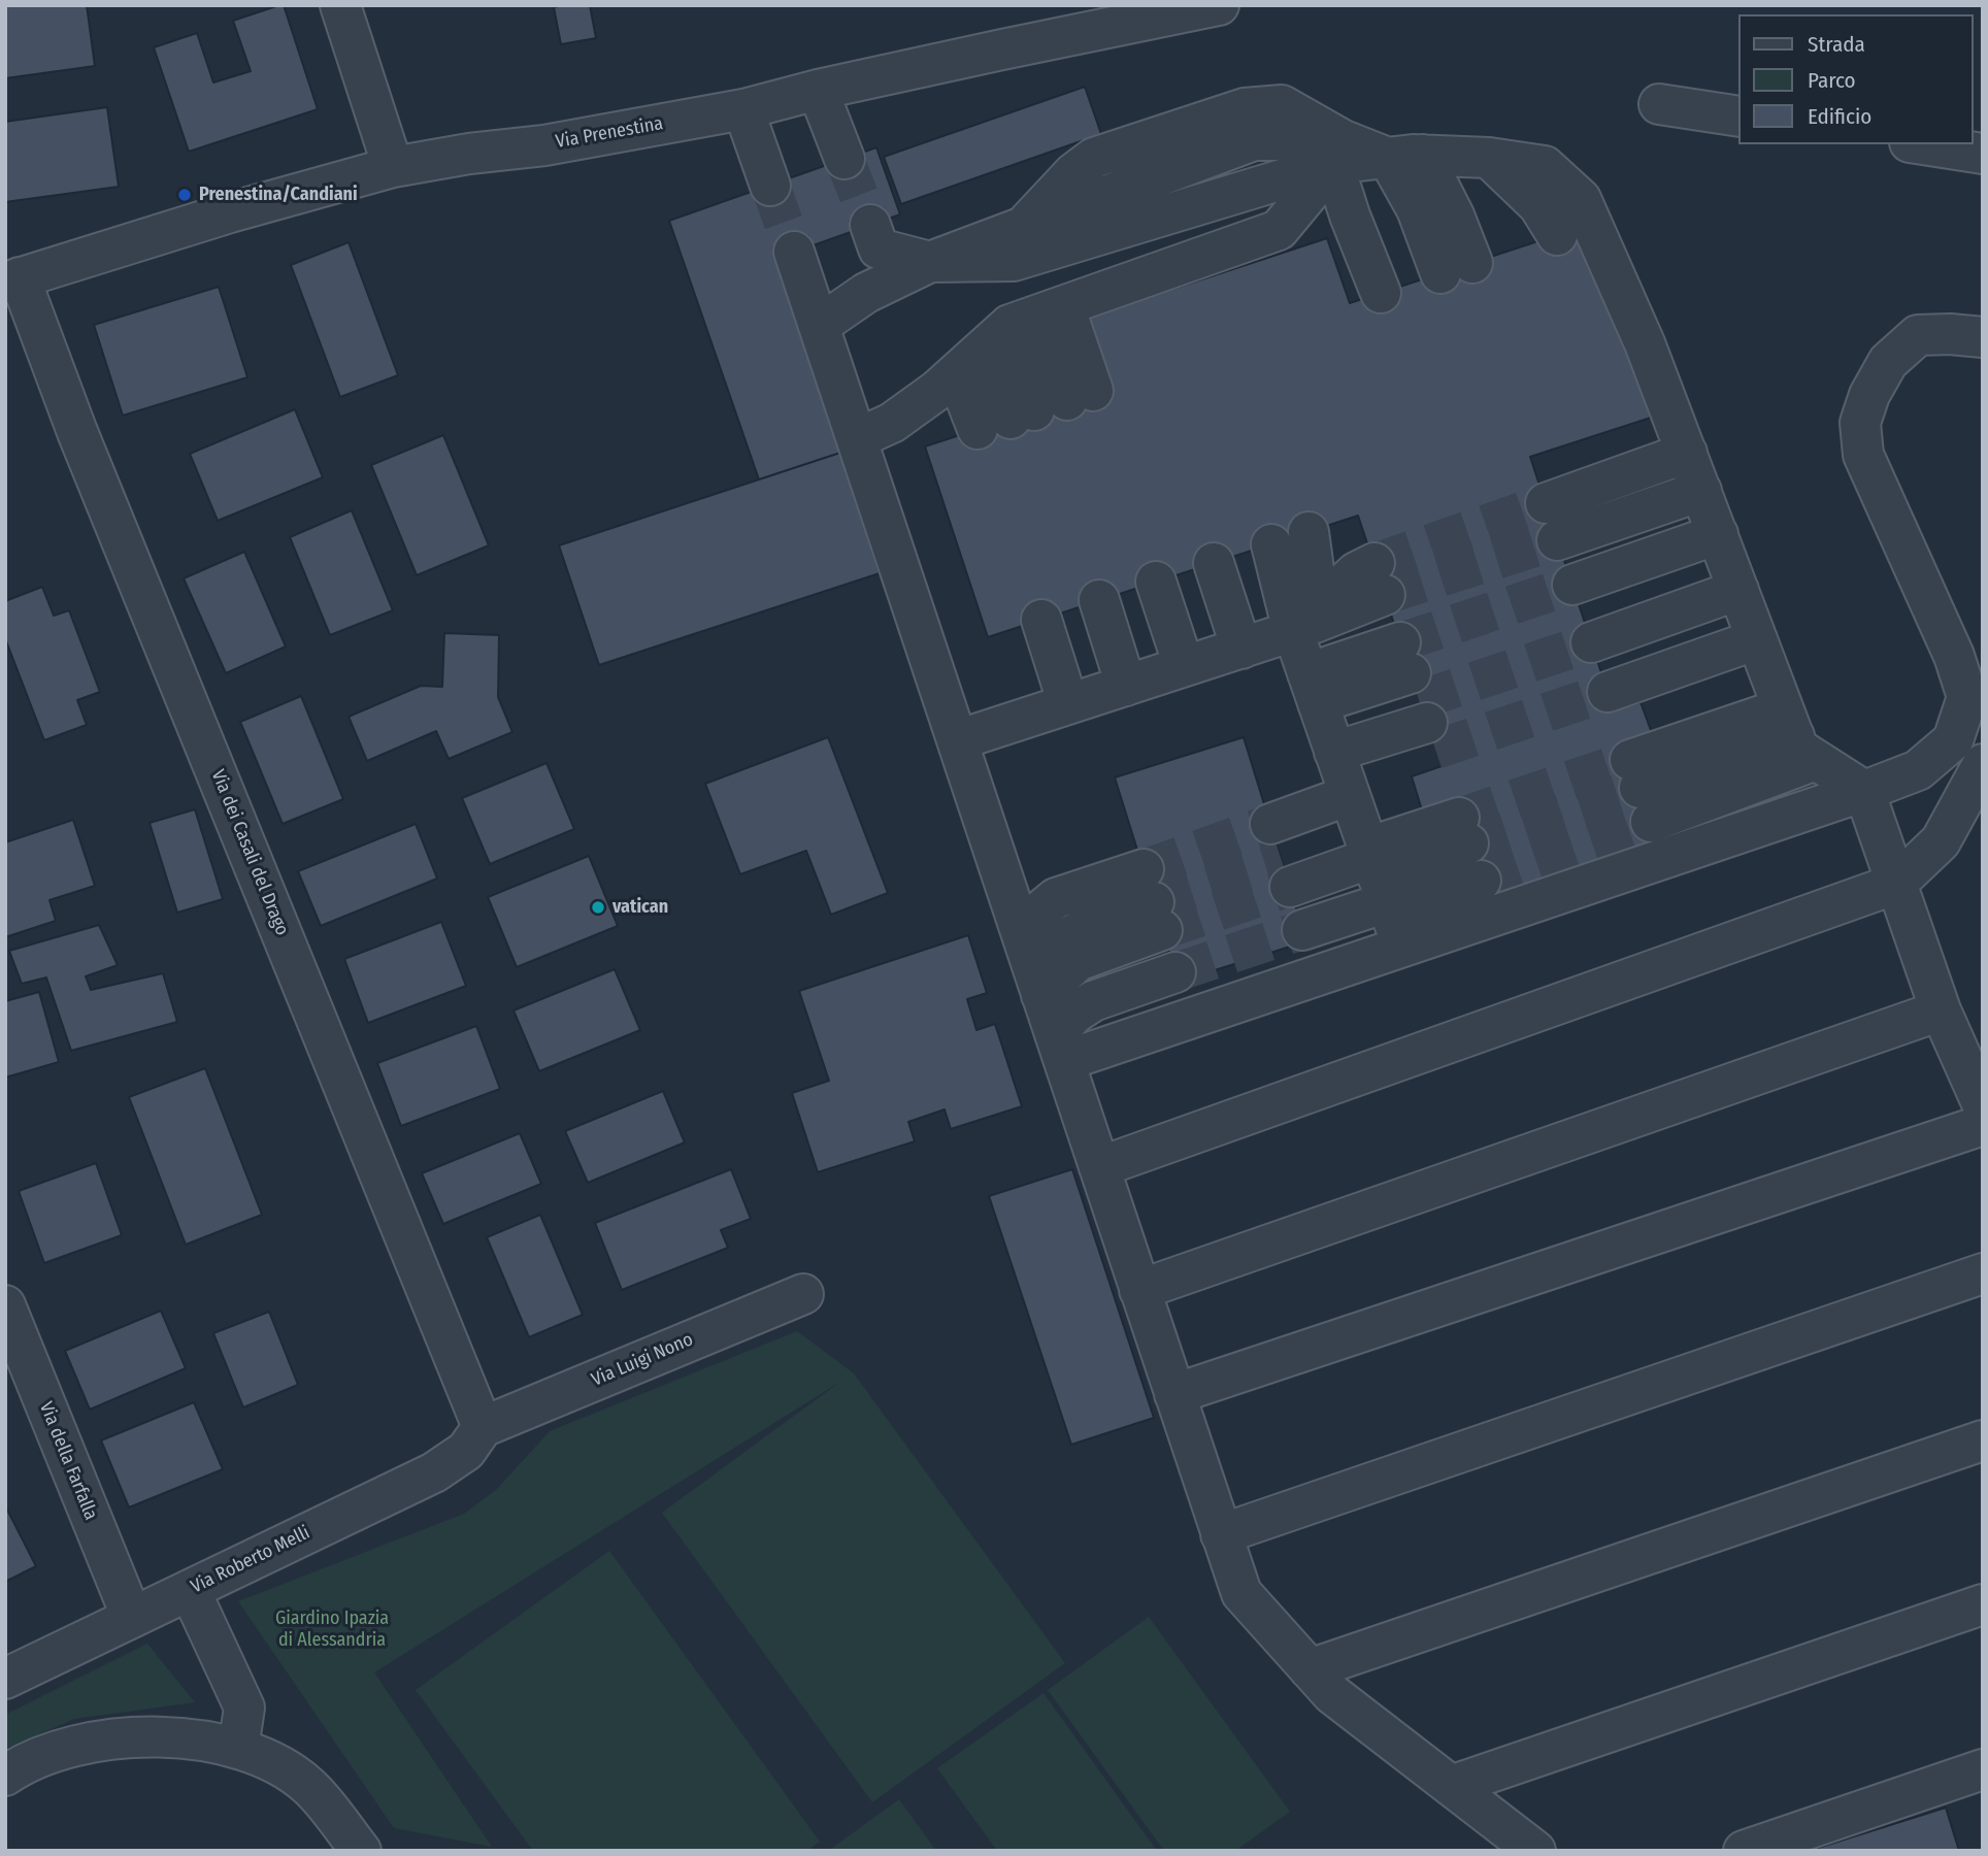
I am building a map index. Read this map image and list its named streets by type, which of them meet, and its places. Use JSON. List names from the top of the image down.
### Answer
{
  "streets": {
    "street": [
      "Via Prenestina",
      "Via dei Casali del Drago",
      "Via Luigi Nono",
      "Via della Farfalla",
      "Via Roberto Melli"
    ]
  },
  "crossings": [
    ["Via Prenestina", "Via dei Casali del Drago"],
    ["Via dei Casali del Drago", "Via Luigi Nono"],
    ["Via dei Casali del Drago", "Via Roberto Melli"],
    ["Via Luigi Nono", "Via Roberto Melli"],
    ["Via della Farfalla", "Via Roberto Melli"]
  ],
  "parks": ["Giardino Ipazia di Alessandria"],
  "places": ["Prenestina/Candiani", "vatican"],
  "legend": ["Strada", "Parco", "Edificio"]
}
